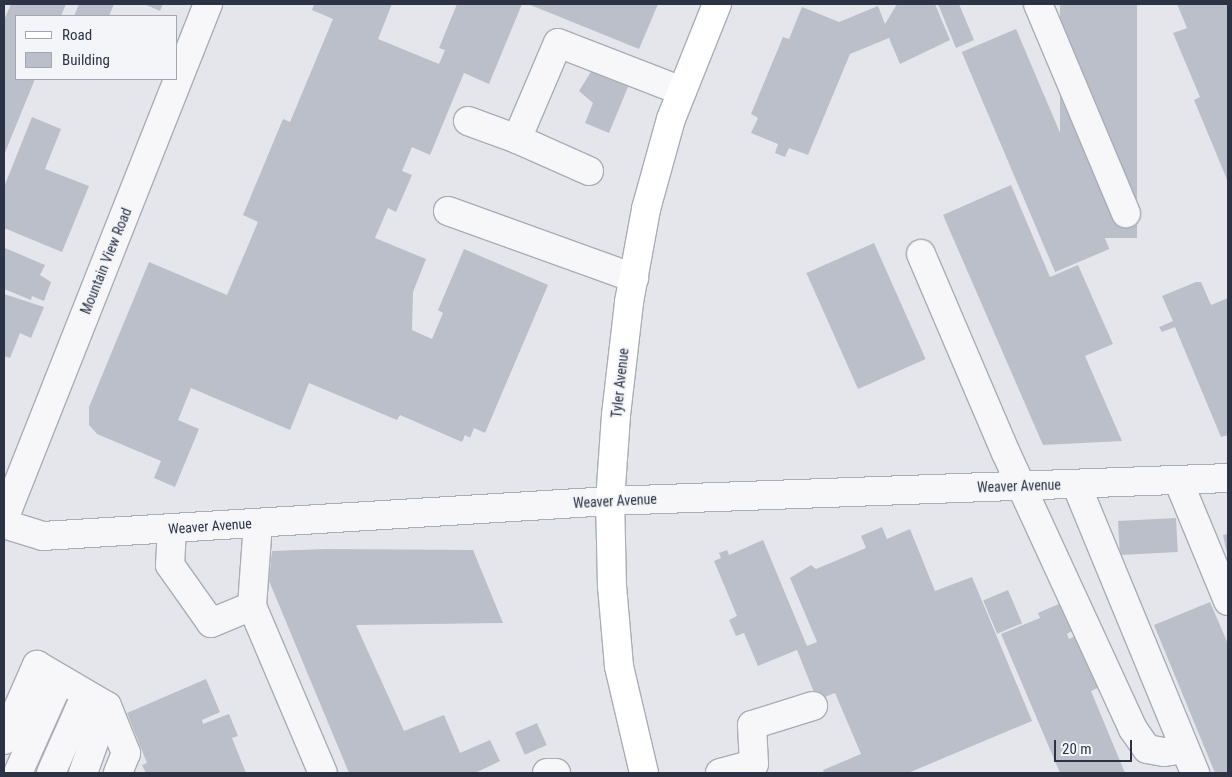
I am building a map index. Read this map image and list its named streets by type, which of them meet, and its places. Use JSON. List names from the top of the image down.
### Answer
{
  "streets": {
    "main road": ["Tyler Avenue"],
    "street": ["Mountain View Road", "Weaver Avenue"]
  },
  "crossings": [
    ["Tyler Avenue", "Weaver Avenue"]
  ],
  "legend": ["Road", "Building"],
  "scale_bar": "20 m"
}
